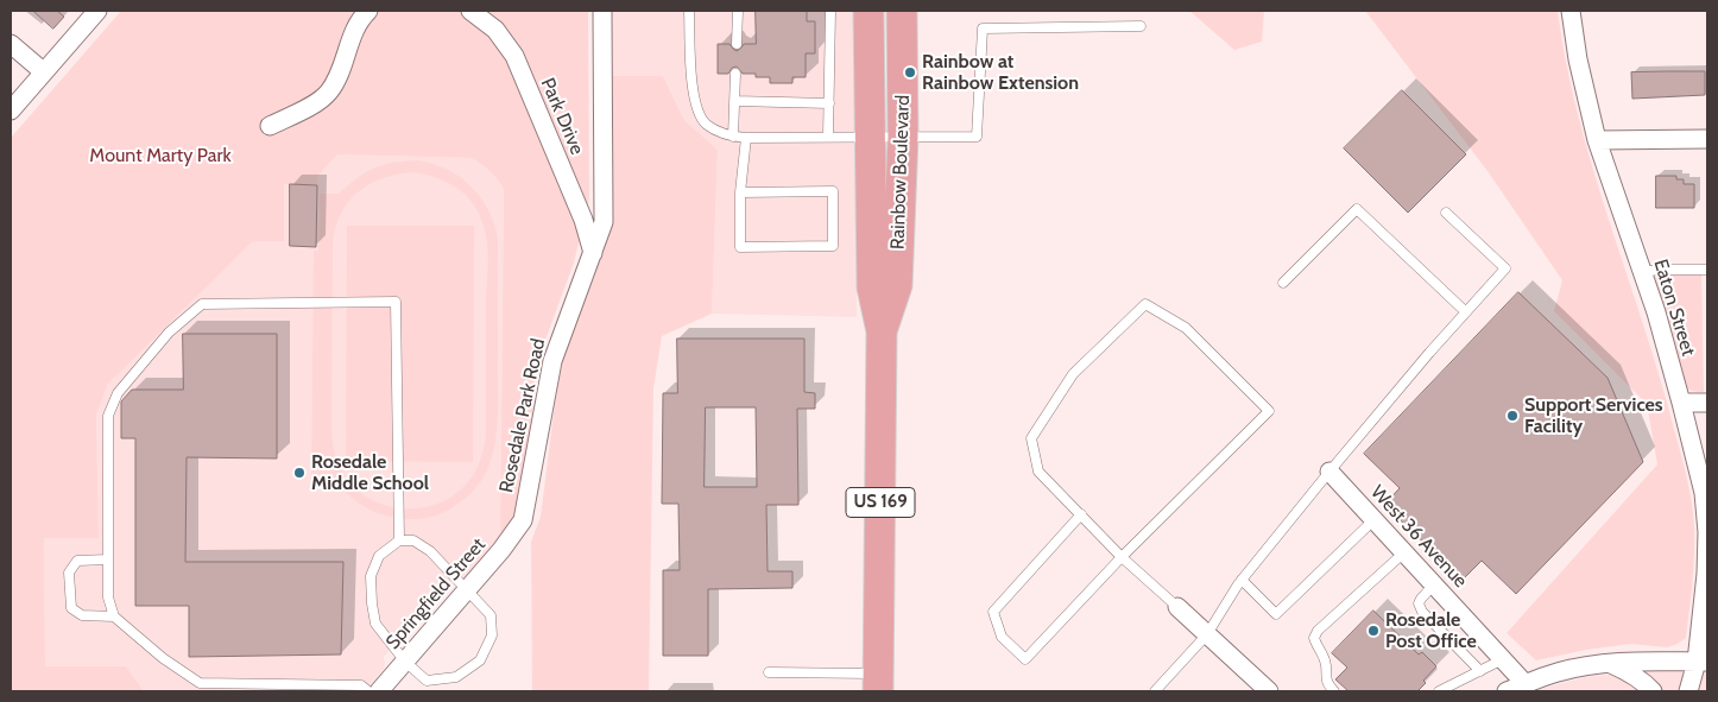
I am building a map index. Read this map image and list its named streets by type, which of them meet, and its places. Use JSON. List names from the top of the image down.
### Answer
{
  "streets": {
    "main road": ["Rainbow Boulevard", "US 169"],
    "street": [
      "Park Drive",
      "Eaton Street",
      "Rosedale Park Road",
      "West 36 Avenue",
      "Springfield Street"
    ]
  },
  "crossings": [
    ["Park Drive", "Rosedale Park Road"],
    ["Rosedale Park Road", "Springfield Street"]
  ],
  "parks": ["Mount Marty Park"],
  "places": [
    "Rainbow at Rainbow Extension",
    "Support Services Facility",
    "Rosedale Middle School",
    "Rosedale Post Office"
  ]
}
